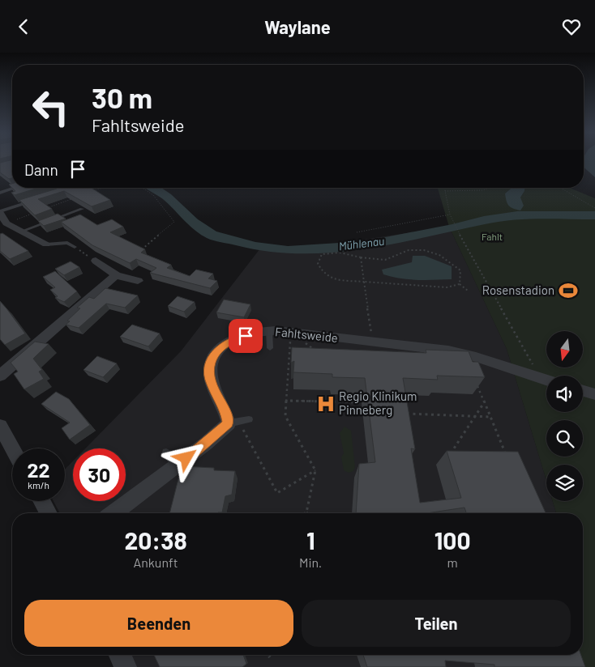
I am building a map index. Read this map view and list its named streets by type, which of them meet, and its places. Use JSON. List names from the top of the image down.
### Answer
{
  "streets": {
    "street": ["Fahltsweide"]
  },
  "water": ["Mühlenau"],
  "parks": ["Fahlt"],
  "places": {
    "sports": ["Rosenstadion"],
    "hospital": ["Regio Klinikum Pinneberg"]
  },
  "north": "bottom",
  "page": {
    "header": "Waylane",
    "turn": ["30 m", "Fahltsweide"],
    "then": "Dann",
    "speed": "22 km/h",
    "limit": "30",
    "eta": [
      "20:38",
      "Ankunft",
      "1",
      "Min.",
      "100",
      "m"
    ],
    "buttons": ["Beenden", "Teilen"]
  }
}
